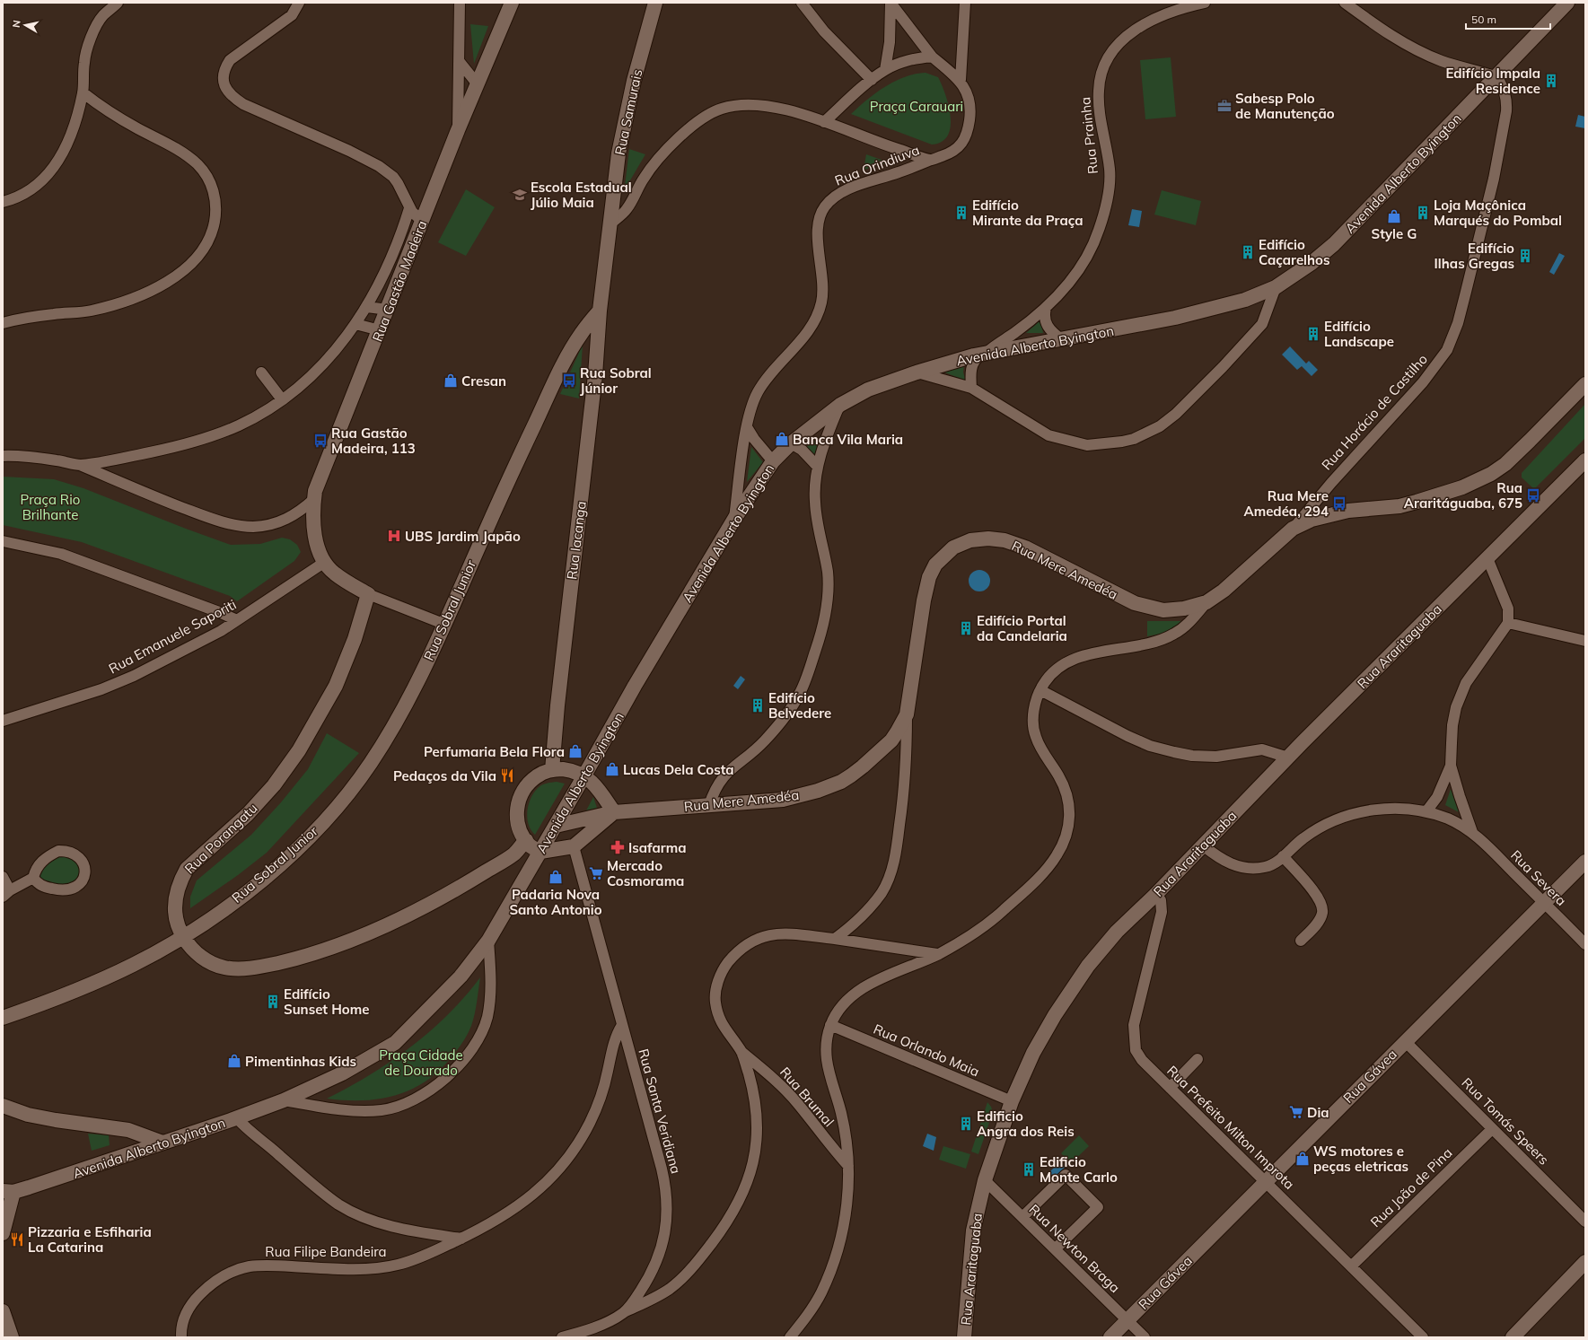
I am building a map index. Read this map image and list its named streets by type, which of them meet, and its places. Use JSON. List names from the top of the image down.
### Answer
{
  "streets": {
    "street": [
      "Rua Samurais",
      "Rua Prainha",
      "Rua Orindiuva",
      "Avenida Alberto Byington",
      "Rua Gastão Madeira",
      "Rua Horácio de Castilho",
      "Rua Iacanga",
      "Rua Mere Amedéa",
      "Rua Sobral Junior",
      "Rua Emanuele Saporiti",
      "Rua Araritaguaba",
      "Rua Porangatu",
      "Rua Severa",
      "Rua Orlando Maia",
      "Rua Gávea",
      "Rua Brumal",
      "Rua Santa Veridiana",
      "Rua Tomás Speers",
      "Rua Prefeito Milton Improta",
      "Rua João de Pina",
      "Rua Newton Braga",
      "Rua Filipe Bandeira"
    ]
  },
  "crossings": [
    ["Rua Prainha", "Avenida Alberto Byington"],
    ["Rua Orindiuva", "Avenida Alberto Byington"],
    ["Avenida Alberto Byington", "Rua Horácio de Castilho"],
    ["Avenida Alberto Byington", "Rua Mere Amedéa"],
    ["Rua Gastão Madeira", "Rua Emanuele Saporiti"],
    ["Rua Gastão Madeira", "Rua Porangatu"],
    ["Rua Horácio de Castilho", "Rua Mere Amedéa"],
    ["Rua Iacanga", "Rua Sobral Junior"],
    ["Rua Sobral Junior", "Rua Porangatu"],
    ["Rua Araritaguaba", "Rua Orlando Maia"],
    ["Rua Araritaguaba", "Rua Prefeito Milton Improta"],
    ["Rua Araritaguaba", "Rua Newton Braga"],
    ["Rua Severa", "Rua Gávea"],
    ["Rua Gávea", "Rua Tomás Speers"],
    ["Rua Gávea", "Rua Prefeito Milton Improta"],
    ["Rua Gávea", "Rua Newton Braga"],
    ["Rua Santa Veridiana", "Rua Filipe Bandeira"],
    ["Rua Tomás Speers", "Rua João de Pina"],
    ["Rua Prefeito Milton Improta", "Rua João de Pina"]
  ],
  "parks": ["Praça Carauari", "Praça Rio Brilhante", "Praça Cidade de Dourado"],
  "places": {
    "building": [
      "Edifício Impala Residence",
      "Edifício Mirante da Praça",
      "Loja Maçônica Marqués do Pombal",
      "Edifício Caçarelhos",
      "Edifício Ilhas Gregas",
      "Edifício Landscape",
      "Edifício Portal da Candelaria",
      "Edifício Belvedere",
      "Edifício Sunset Home",
      "Edificio Angra dos Reis",
      "Edificio Monte Carlo"
    ],
    "office": ["Sabesp Polo de Manutenção"],
    "school or university": ["Escola Estadual Júlio Maia"],
    "shop": [
      "Style G",
      "Cresan",
      "Banca Vila Maria",
      "Perfumaria Bela Flora",
      "Lucas Dela Costa",
      "Padaria Nova Santo Antonio",
      "Pimentinhas Kids",
      "WS motores e peças eletricas"
    ],
    "bus stop": [
      "Rua Sobral Júnior",
      "Rua Gastão Madeira, 113",
      "Rua Araritáguaba, 675",
      "Rua Mere Amedéa, 294"
    ],
    "hospital": ["UBS Jardim Japão"],
    "restaurant": ["Pedaços da Vila", "Pizzaria e Esfiharia La Catarina"],
    "pharmacy": ["Isafarma"],
    "supermarket": ["Mercado Cosmorama", "Dia"]
  },
  "scale_bar": "50 m",
  "north": "left"
}
